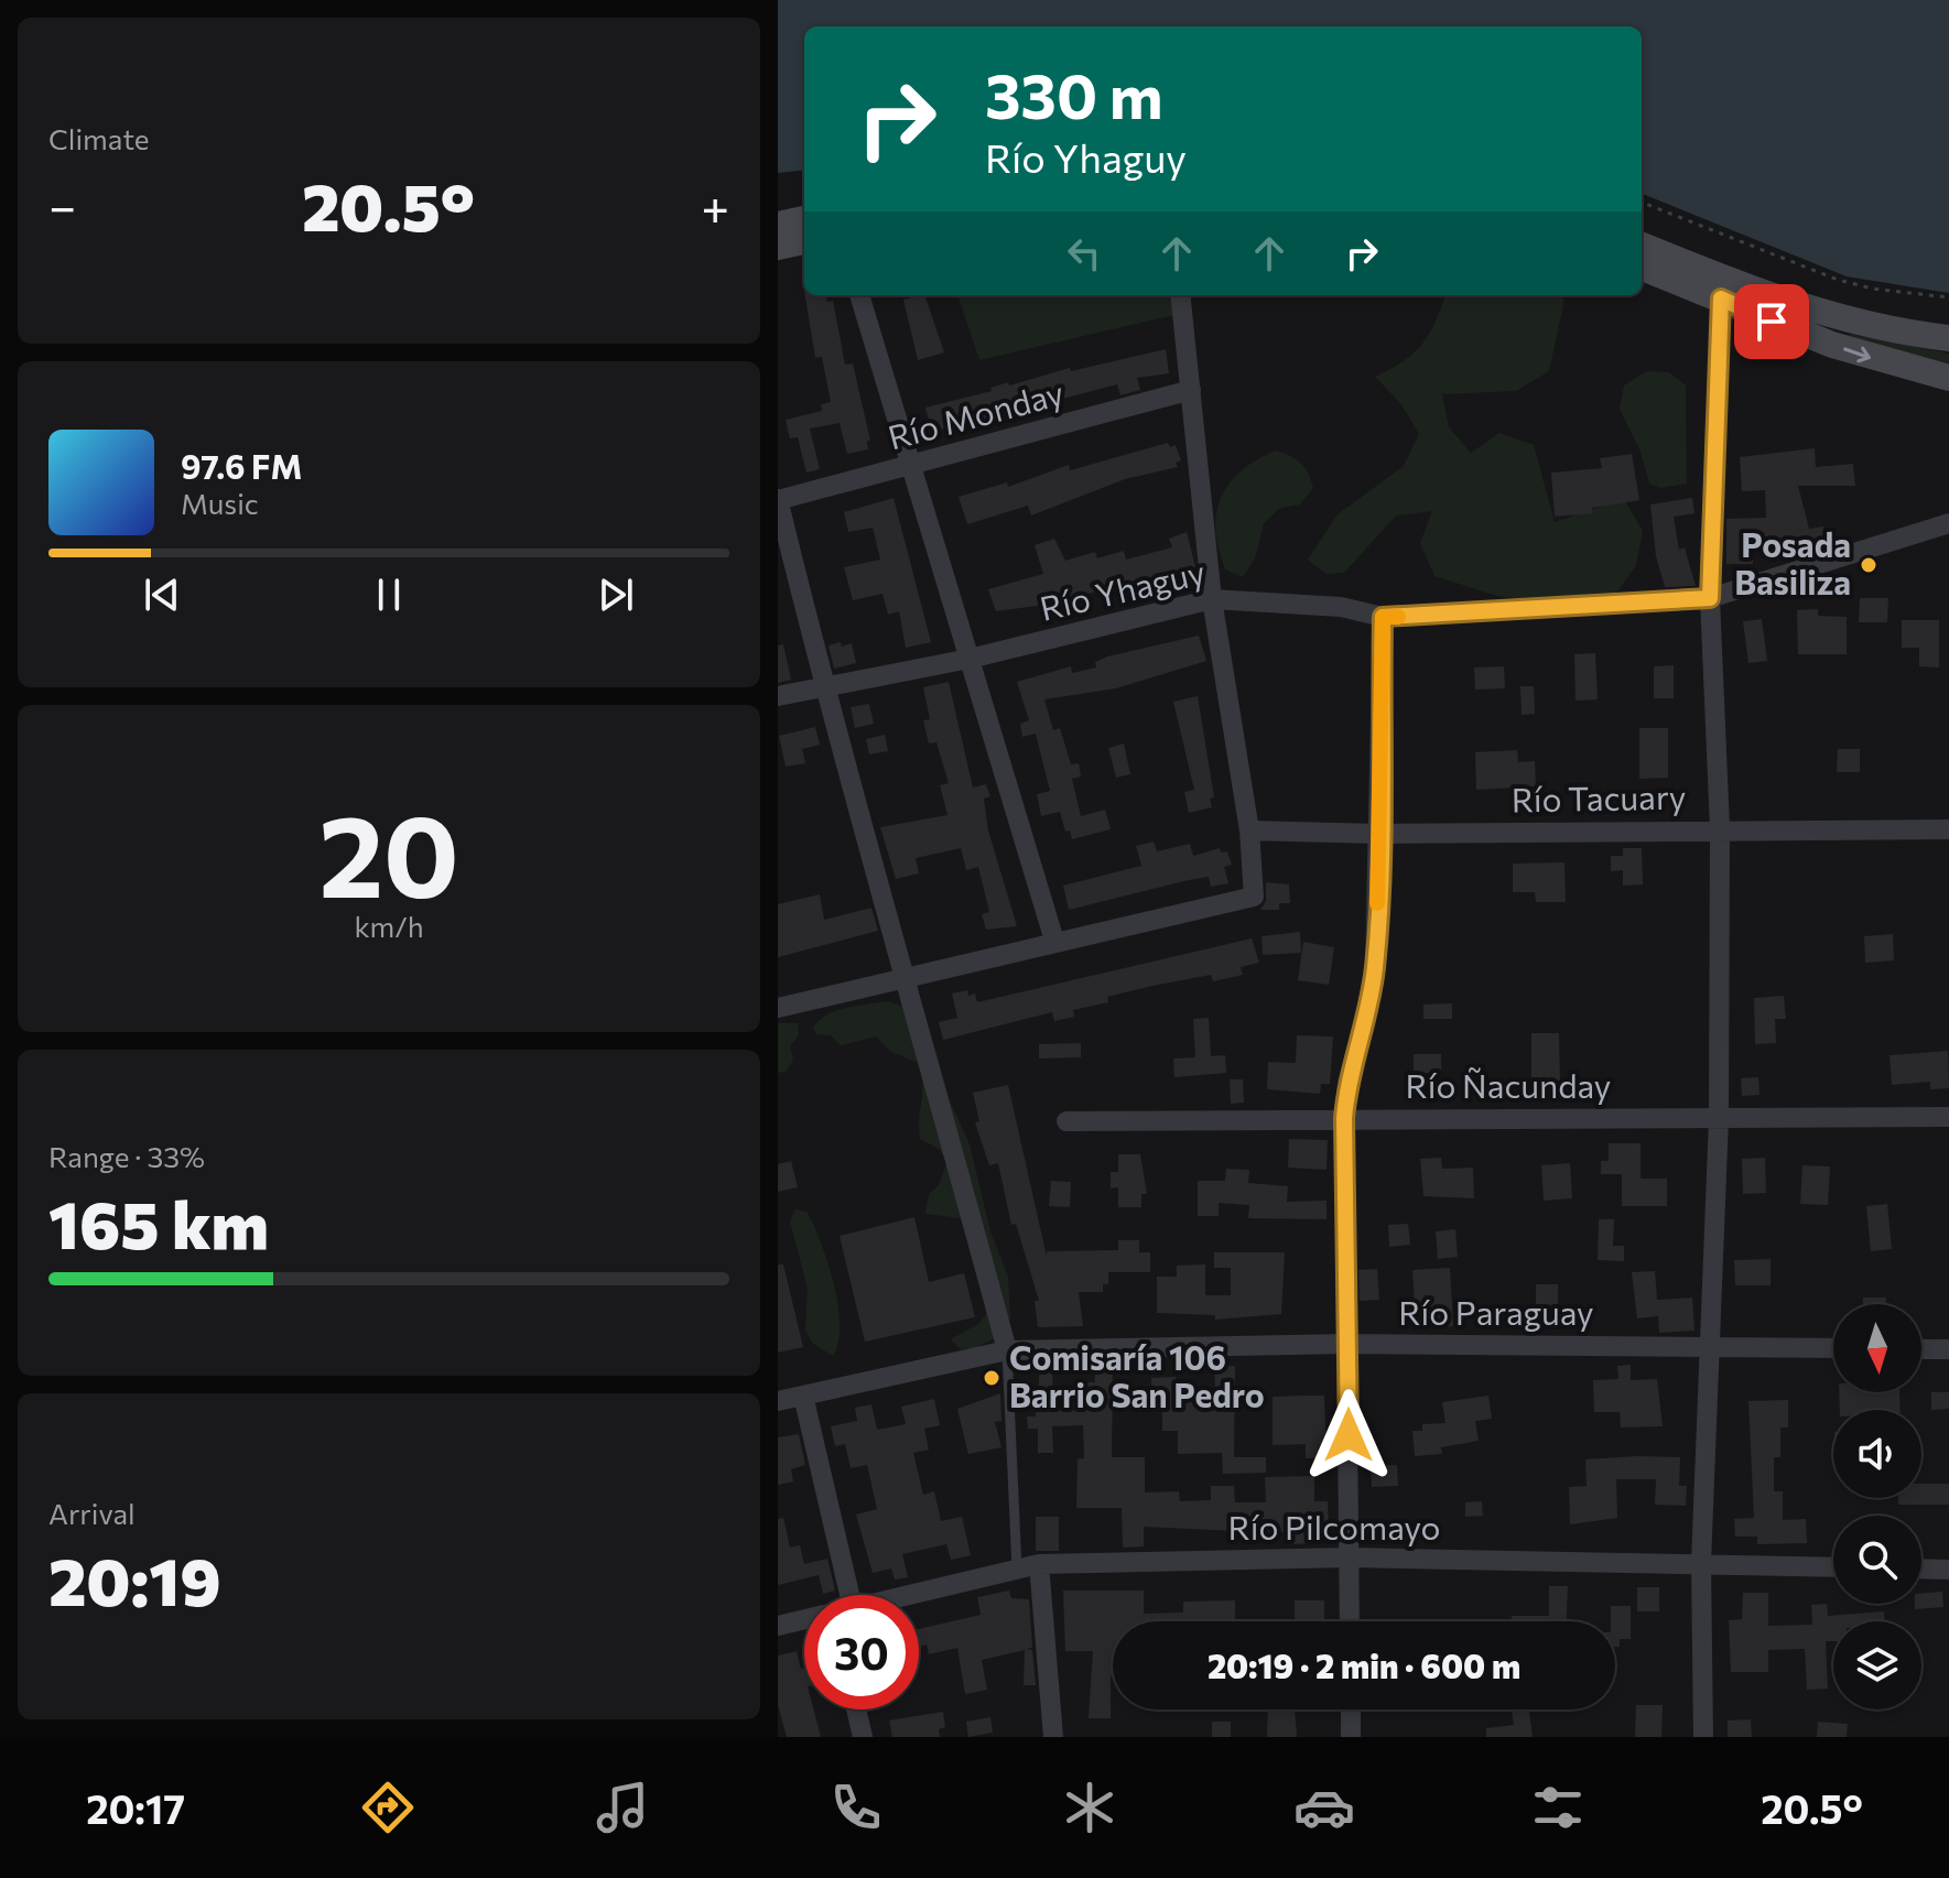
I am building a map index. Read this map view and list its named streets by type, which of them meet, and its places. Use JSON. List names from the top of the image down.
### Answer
{
  "streets": {
    "street": [
      "Río Monday",
      "Río Yhaguy",
      "Río Tacuary",
      "Río Ñacunday",
      "Río Paraguay",
      "Río Pilcomayo"
    ]
  },
  "places": ["Posada Basiliza", "Comisaría 106 Barrio San Pedro"],
  "north": "bottom",
  "page": {
    "tile": [
      "Climate",
      ["20", "km/h"],
      ["Range · 33%", "165 km"],
      ["Arrival", "20:19"]
    ],
    "turn": ["330 m", "Río Yhaguy"],
    "heat": ["−", "20.5°", "+"],
    "song": ["97.6 FM", "Music"],
    "limit": "30",
    "trip": "20:19 · 2 min · 600 m",
    "tabs": ["20:17", "20.5°"]
  }
}
